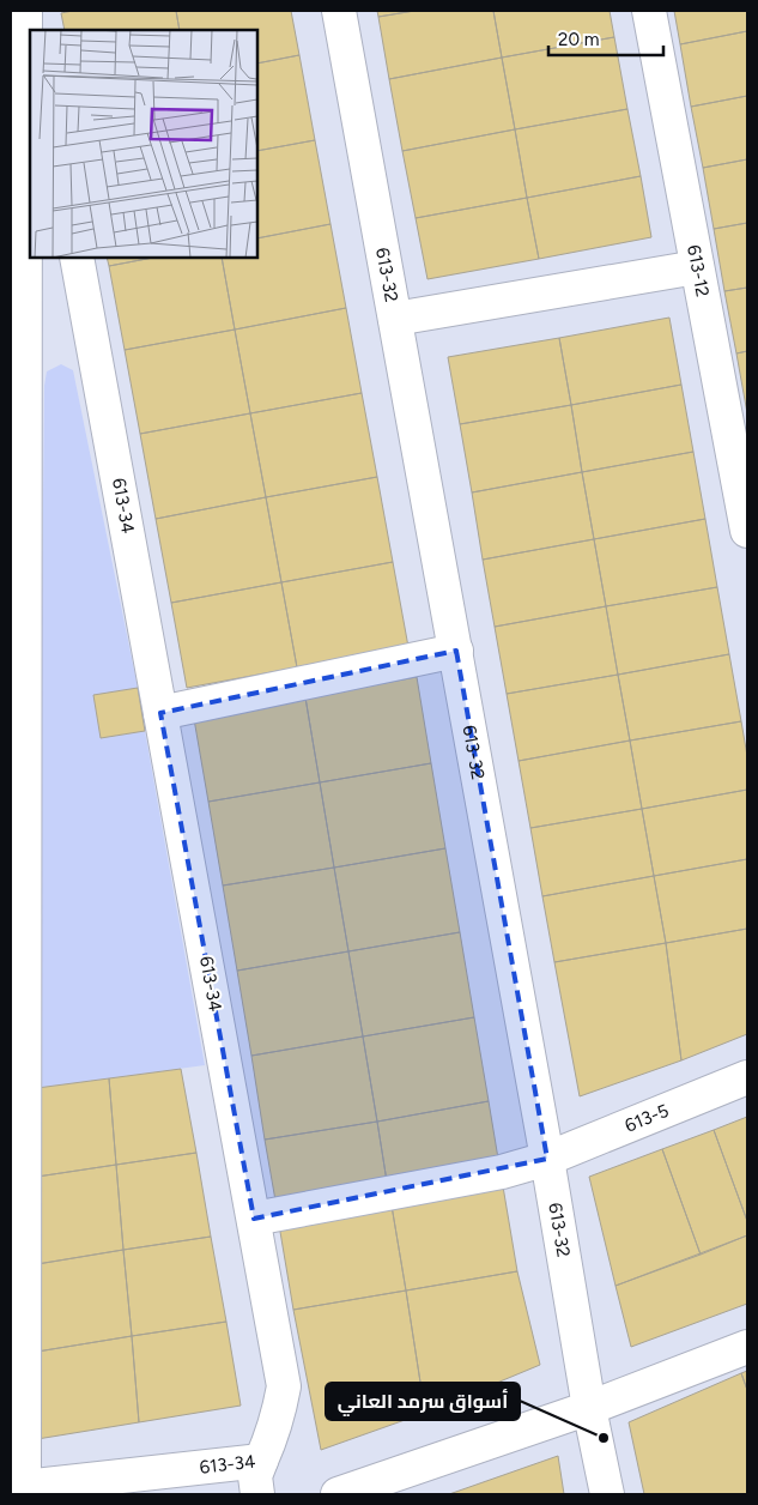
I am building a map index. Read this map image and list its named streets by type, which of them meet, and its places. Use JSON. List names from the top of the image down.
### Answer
{
  "streets": {
    "street": [
      "613-12",
      "613-32",
      "613-34",
      "613-5"
    ]
  },
  "crossings": [
    ["613-32", "613-5"],
    ["613-34", "613-5"]
  ],
  "places": ["أسواق سرمد العاني"],
  "scale_bar": "20 m"
}
